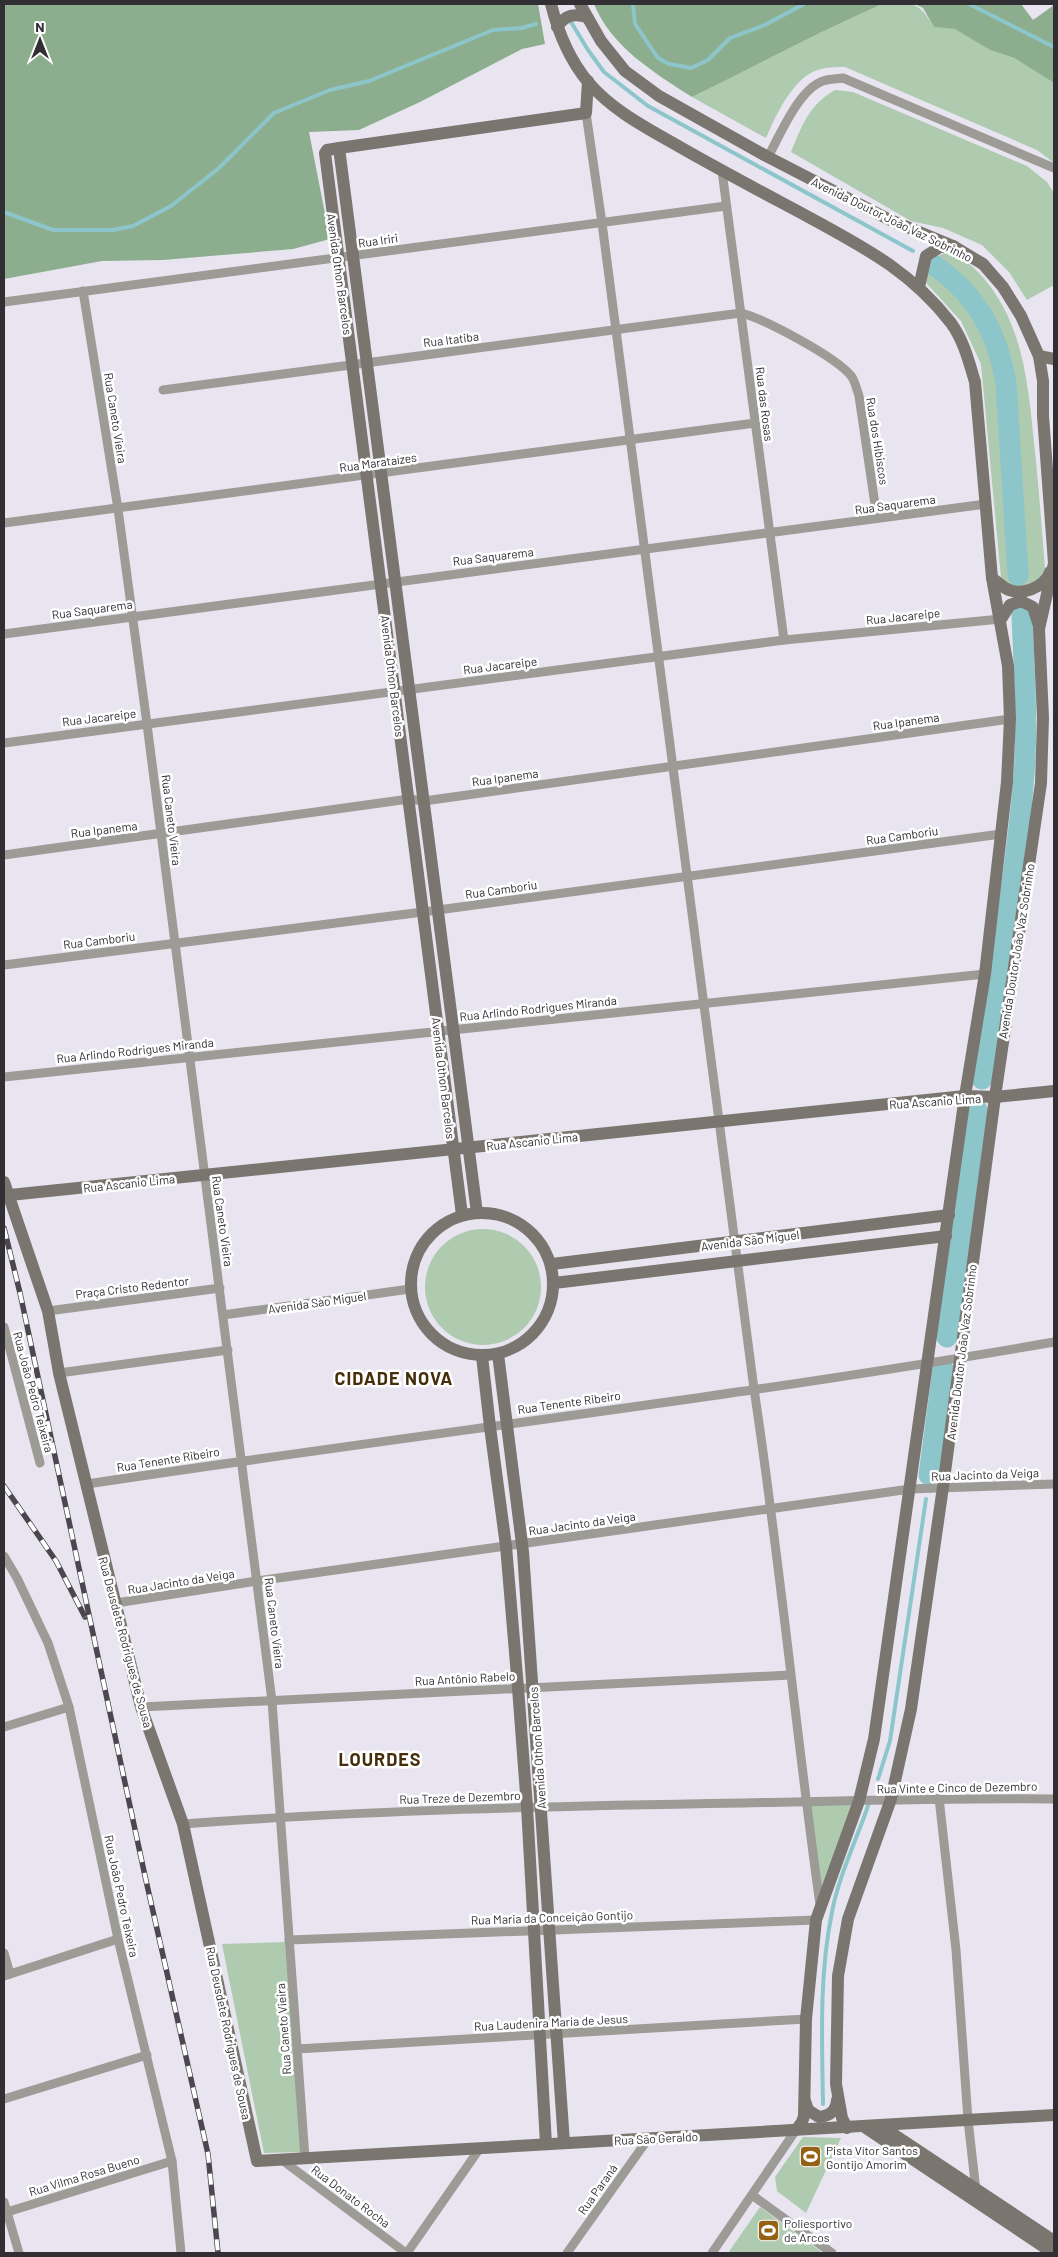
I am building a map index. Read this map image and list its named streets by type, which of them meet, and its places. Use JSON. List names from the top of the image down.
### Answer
{
  "streets": {
    "street": [
      "Avenida Doutor João Vaz Sobrinho",
      "Rua Iriri",
      "Avenida Othon Barcelos",
      "Rua Itatiba",
      "Rua das Rosas",
      "Rua Caneto Vieira",
      "Rua dos Hibiscos",
      "Rua Marataízes",
      "Rua Saquarema",
      "Rua Jacareipe",
      "Rua Ipanema",
      "Rua Camboriu",
      "Rua Arlindo Rodrigues Miranda",
      "Rua Ascanio Lima",
      "Avenida São Miguel",
      "Praça Cristo Redentor",
      "Avenida Sào Miguel",
      "Rua João Pedro Teixeira",
      "Rua Tenente Ribeiro",
      "Rua Jacinto da Veiga",
      "Rua Deusdete Rodrigues de Sousa",
      "Rua Antônio Rabelo",
      "Rua Vinte e Cinco de Dezembro",
      "Rua Treze de Dezembro",
      "Rua Maria da Conceição Gontijo",
      "Rua Laudenira Maria de Jesus",
      "Rua São Geraldo",
      "Rua Vilma Rosa Bueno",
      "Rua Paraná",
      "Rua Donato Rocha"
    ]
  },
  "crossings": [
    ["Avenida Doutor João Vaz Sobrinho", "Rua Ascanio Lima"],
    ["Avenida Doutor João Vaz Sobrinho", "Rua Tenente Ribeiro"],
    ["Avenida Doutor João Vaz Sobrinho", "Rua Jacinto da Veiga"],
    ["Avenida Doutor João Vaz Sobrinho", "Rua Vinte e Cinco de Dezembro"],
    ["Avenida Doutor João Vaz Sobrinho", "Rua São Geraldo"],
    ["Rua Iriri", "Avenida Othon Barcelos"],
    ["Rua Iriri", "Rua das Rosas"],
    ["Rua Iriri", "Rua Caneto Vieira"],
    ["Avenida Othon Barcelos", "Rua Itatiba"],
    ["Avenida Othon Barcelos", "Rua Marataízes"],
    ["Avenida Othon Barcelos", "Rua Saquarema"],
    ["Avenida Othon Barcelos", "Rua Jacareipe"],
    ["Avenida Othon Barcelos", "Rua Ipanema"],
    ["Avenida Othon Barcelos", "Rua Camboriu"],
    ["Avenida Othon Barcelos", "Rua Arlindo Rodrigues Miranda"],
    ["Avenida Othon Barcelos", "Rua Ascanio Lima"],
    ["Avenida Othon Barcelos", "Avenida São Miguel"],
    ["Avenida Othon Barcelos", "Avenida Sào Miguel"],
    ["Avenida Othon Barcelos", "Rua Tenente Ribeiro"],
    ["Avenida Othon Barcelos", "Rua Jacinto da Veiga"],
    ["Avenida Othon Barcelos", "Rua Antônio Rabelo"],
    ["Avenida Othon Barcelos", "Rua Treze de Dezembro"],
    ["Avenida Othon Barcelos", "Rua Maria da Conceição Gontijo"],
    ["Avenida Othon Barcelos", "Rua Laudenira Maria de Jesus"],
    ["Avenida Othon Barcelos", "Rua São Geraldo"],
    ["Rua Itatiba", "Rua das Rosas"],
    ["Rua Itatiba", "Rua dos Hibiscos"],
    ["Rua das Rosas", "Rua dos Hibiscos"],
    ["Rua das Rosas", "Rua Marataízes"],
    ["Rua das Rosas", "Rua Saquarema"],
    ["Rua das Rosas", "Rua Jacareipe"],
    ["Rua Caneto Vieira", "Rua Marataízes"],
    ["Rua Caneto Vieira", "Rua Saquarema"],
    ["Rua Caneto Vieira", "Rua Jacareipe"],
    ["Rua Caneto Vieira", "Rua Ipanema"],
    ["Rua Caneto Vieira", "Rua Camboriu"],
    ["Rua Caneto Vieira", "Rua Arlindo Rodrigues Miranda"],
    ["Rua Caneto Vieira", "Rua Ascanio Lima"],
    ["Rua Caneto Vieira", "Praça Cristo Redentor"],
    ["Rua Caneto Vieira", "Avenida Sào Miguel"],
    ["Rua Caneto Vieira", "Rua Tenente Ribeiro"],
    ["Rua Caneto Vieira", "Rua Jacinto da Veiga"],
    ["Rua Caneto Vieira", "Rua Antônio Rabelo"],
    ["Rua Caneto Vieira", "Rua Treze de Dezembro"],
    ["Rua Caneto Vieira", "Rua Maria da Conceição Gontijo"],
    ["Rua Caneto Vieira", "Rua Laudenira Maria de Jesus"],
    ["Rua Caneto Vieira", "Rua São Geraldo"],
    ["Rua dos Hibiscos", "Rua Saquarema"],
    ["Rua Ascanio Lima", "Rua Deusdete Rodrigues de Sousa"],
    ["Avenida São Miguel", "Avenida Sào Miguel"],
    ["Praça Cristo Redentor", "Rua Deusdete Rodrigues de Sousa"],
    ["Rua João Pedro Teixeira", "Rua Vilma Rosa Bueno"],
    ["Rua Tenente Ribeiro", "Rua Deusdete Rodrigues de Sousa"],
    ["Rua Jacinto da Veiga", "Rua Deusdete Rodrigues de Sousa"],
    ["Rua Deusdete Rodrigues de Sousa", "Rua Antônio Rabelo"],
    ["Rua Deusdete Rodrigues de Sousa", "Rua Treze de Dezembro"],
    ["Rua Deusdete Rodrigues de Sousa", "Rua São Geraldo"],
    ["Rua Vinte e Cinco de Dezembro", "Rua Treze de Dezembro"],
    ["Rua São Geraldo", "Rua Paraná"],
    ["Rua São Geraldo", "Rua Donato Rocha"]
  ],
  "districts": ["CIDADE NOVA", "LOURDES"],
  "places": {
    "sports": ["Pista Vítor Santos Gontijo Amorim", "Poliesportivo de Arcos"]
  },
  "north": "top"
}
